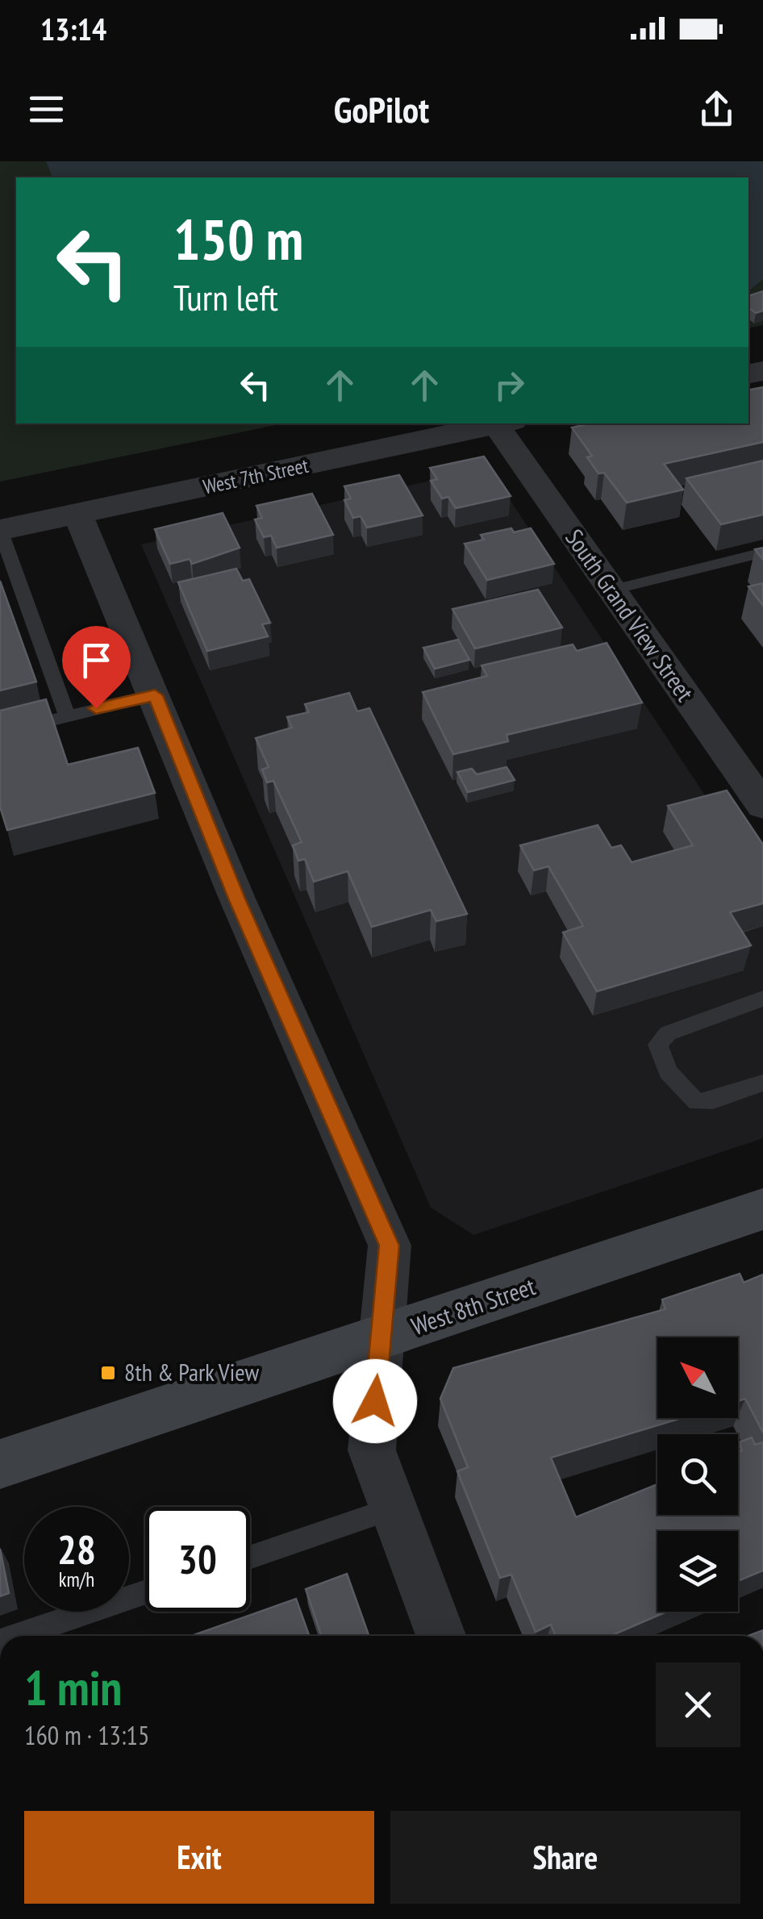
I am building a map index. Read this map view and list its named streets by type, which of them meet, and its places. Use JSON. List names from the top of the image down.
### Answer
{
  "streets": {
    "main road": ["West 8th Street"],
    "street": ["West 7th Street", "South Grand View Street"]
  },
  "places": {
    "transit": ["8th & Park View"]
  },
  "north": "top left",
  "page": {
    "status": "13:14",
    "header": "GoPilot",
    "turn": ["150 m", "Turn left"],
    "speed": "28 km/h",
    "limit": "30",
    "heading": ["1 min", "160 m · 13:15"],
    "buttons": ["Exit", "Share"]
  }
}
